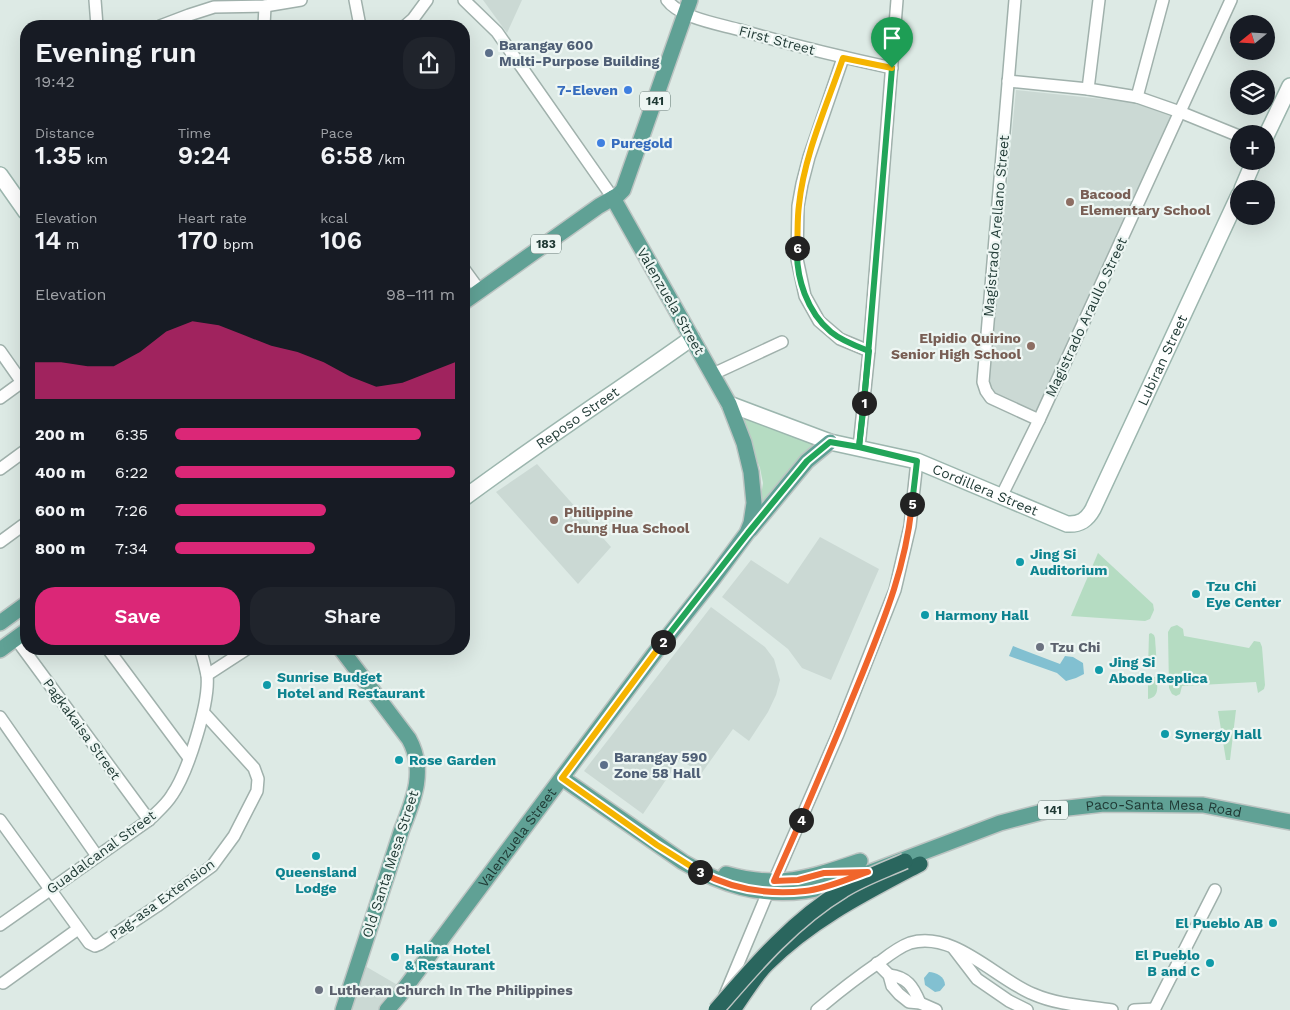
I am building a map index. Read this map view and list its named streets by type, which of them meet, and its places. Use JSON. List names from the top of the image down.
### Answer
{
  "streets": {
    "main road": [
      "141",
      "183",
      "Valenzuela Street",
      "Lubiran Street",
      "Reposo Street",
      "Cordillera Street",
      "Paco-Santa Mesa Road",
      "Old Santa Mesa Street"
    ],
    "street": [
      "First Street",
      "Magistrado Arellano Street",
      "Magistrado Araullo Street",
      "Pagkakaisa Street",
      "Guadalcanal Street",
      "Pag-asa Extension"
    ]
  },
  "crossings": [
    ["First Street", "141"],
    ["141", "183"],
    ["141", "Valenzuela Street"],
    ["Magistrado Arellano Street", "Magistrado Araullo Street"],
    ["183", "Valenzuela Street"],
    ["Valenzuela Street", "Reposo Street"],
    ["Valenzuela Street", "Paco-Santa Mesa Road"],
    ["Magistrado Araullo Street", "Cordillera Street"],
    ["Lubiran Street", "Cordillera Street"],
    ["Pagkakaisa Street", "Guadalcanal Street"],
    ["Guadalcanal Street", "Pag-asa Extension"]
  ],
  "places": [
    "Barangay 600 Multi-Purpose Building",
    "7-Eleven",
    "Puregold",
    "Bacood Elementary School",
    "Elpidio Quirino Senior High School",
    "Philippine Chung Hua School",
    "Jing Si Auditorium",
    "Tzu Chi Eye Center",
    "Harmony Hall",
    "Tzu Chi",
    "Jing Si Abode Replica",
    "Sunrise Budget Hotel and Restaurant",
    "Synergy Hall",
    "Rose Garden",
    "Barangay 590 Zone 58 Hall",
    "Queensland Lodge",
    "El Pueblo AB",
    "Halina Hotel & Restaurant",
    "El Pueblo B and C",
    "Lutheran Church In The Philippines"
  ],
  "north": "left",
  "page": {
    "map_buttons": ["+", "−"],
    "heading": ["Evening run", "19:42"],
    "stats": [
      ["Distance", "1.35 km"],
      ["Time", "9:24"],
      ["Pace", "6:58 /km"],
      ["Elevation", "14 m"],
      ["Heart rate", "170 bpm"],
      ["kcal", "106"]
    ],
    "pins": [
      "6",
      "1",
      "5",
      "2",
      "4",
      "3"
    ],
    "chart": ["Elevation", "98–111 m"],
    "list": [
      {
        "name": "200 m",
        "note": "6:35"
      },
      {
        "name": "400 m",
        "note": "6:22"
      },
      {
        "name": "600 m",
        "note": "7:26"
      },
      {
        "name": "800 m",
        "note": "7:34"
      }
    ],
    "buttons": ["Save", "Share"]
  }
}
